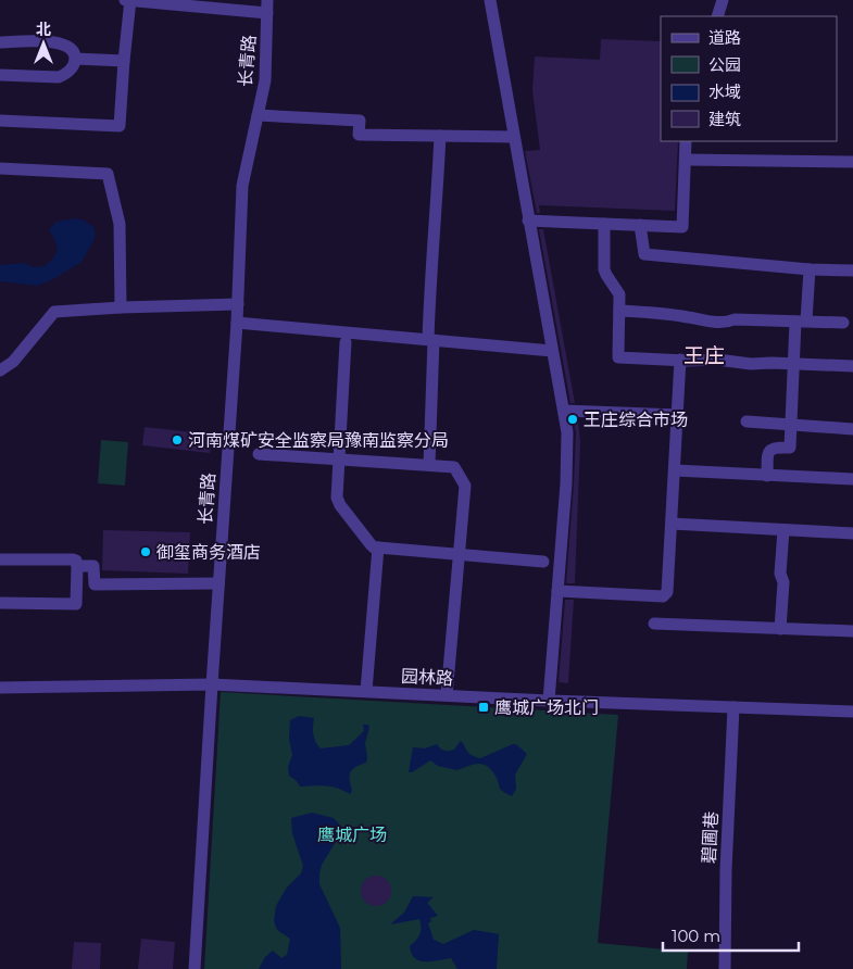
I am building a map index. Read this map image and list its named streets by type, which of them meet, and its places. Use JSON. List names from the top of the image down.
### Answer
{
  "streets": {
    "street": ["长青路", "园林路", "碧圃巷"]
  },
  "crossings": [
    ["长青路", "园林路"],
    ["园林路", "碧圃巷"]
  ],
  "districts": ["王庄"],
  "parks": ["鹰城广场"],
  "places": {
    "other": ["王庄综合市场", "河南煤矿安全监察局豫南监察分局", "御玺商务酒店"],
    "transit": ["鹰城广场北门"]
  },
  "legend": [
    "道路",
    "公园",
    "水域",
    "建筑"
  ],
  "scale_bar": "100 m",
  "north": "top"
}
